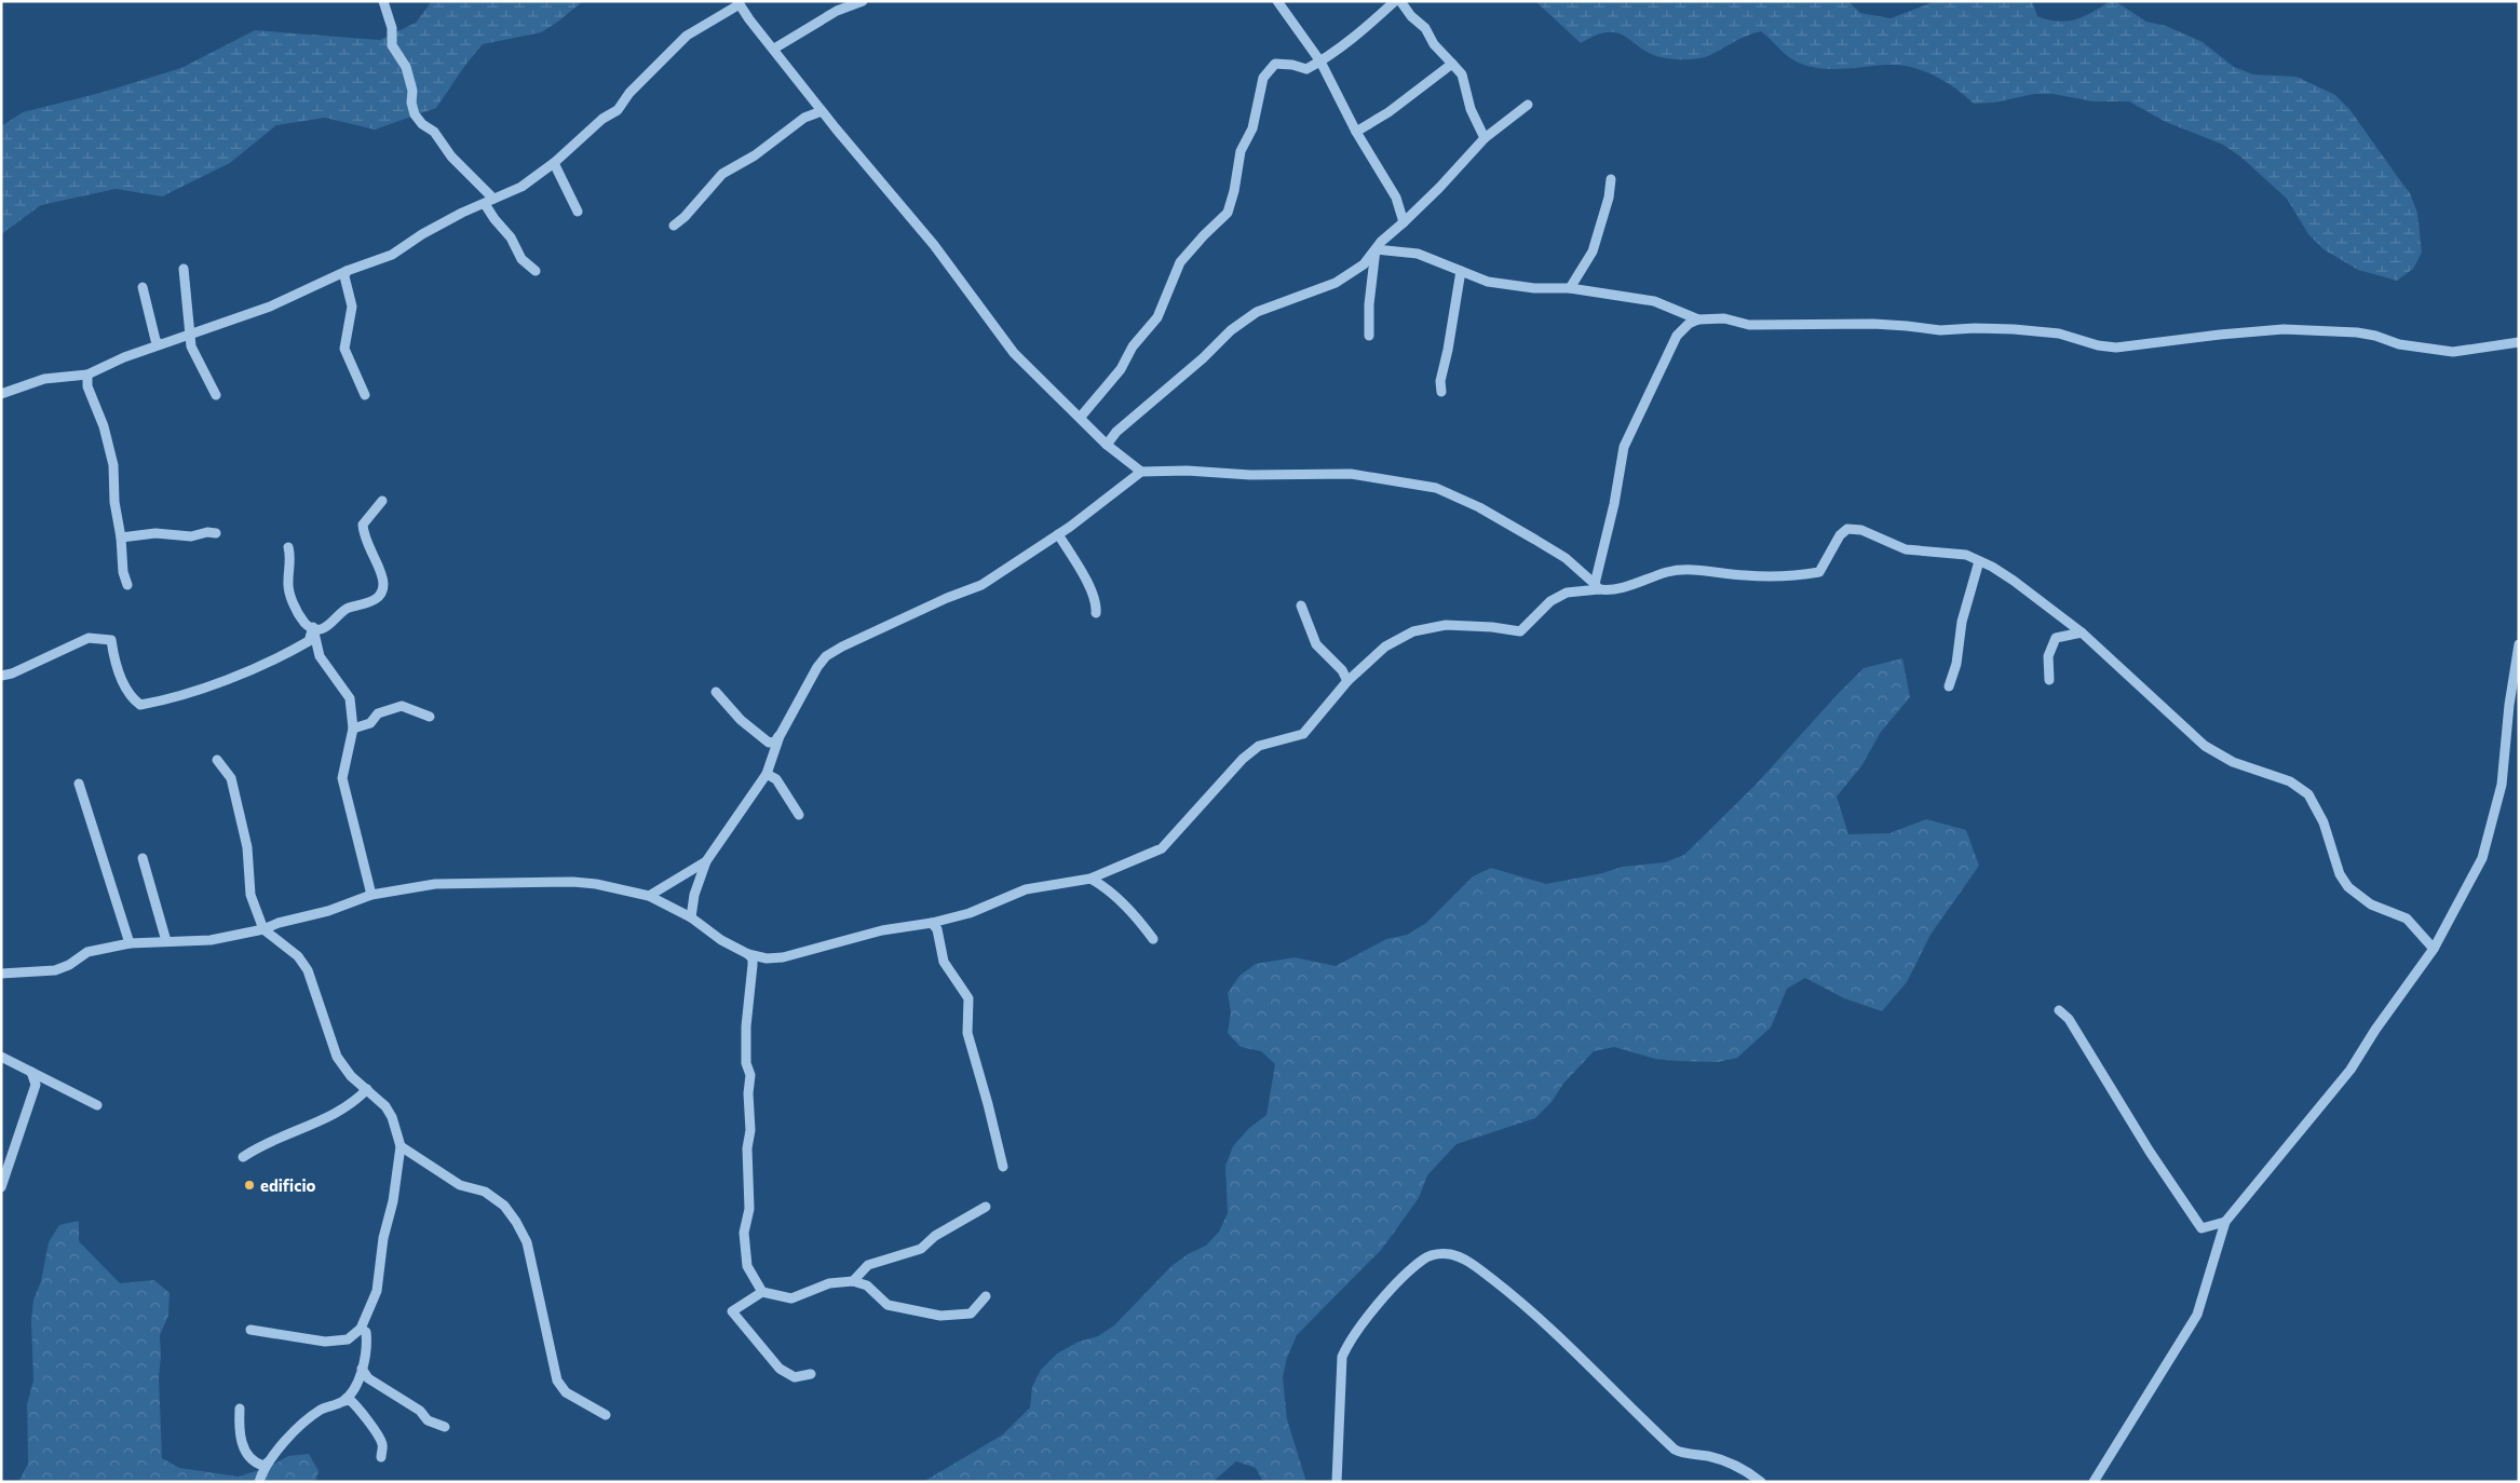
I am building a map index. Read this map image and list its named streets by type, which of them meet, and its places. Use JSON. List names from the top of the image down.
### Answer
{
  "places": ["edificio"]
}
